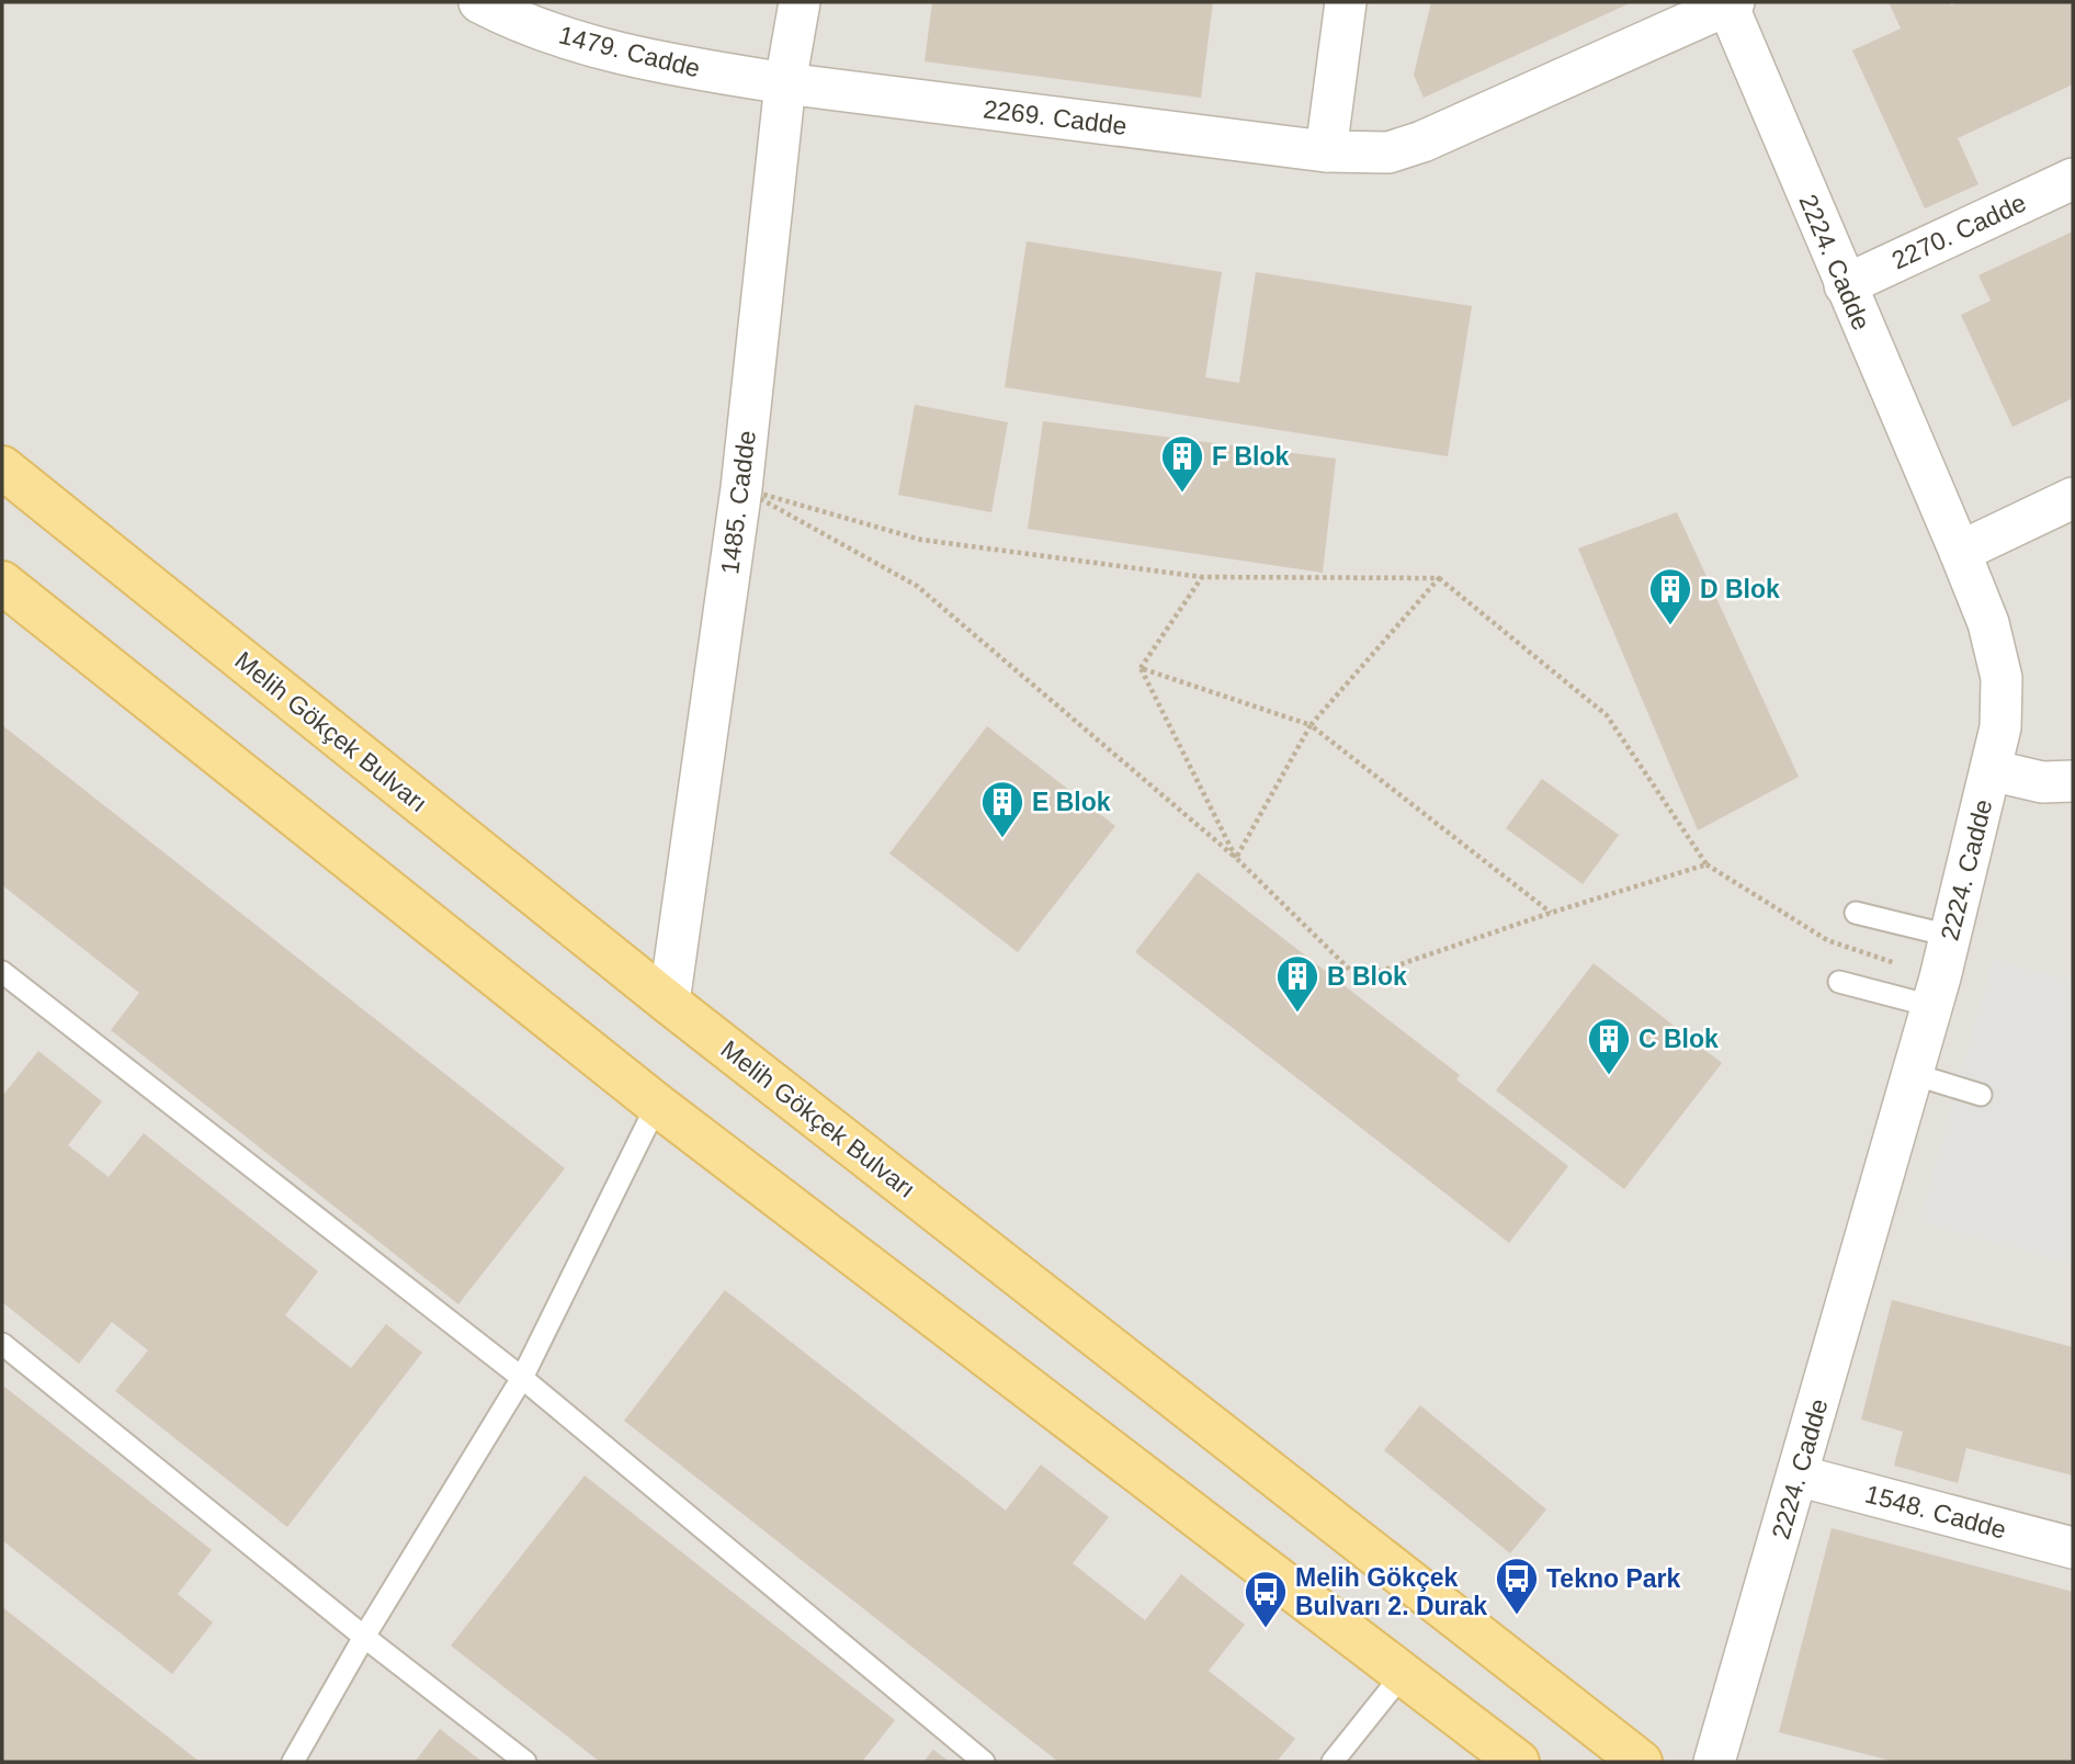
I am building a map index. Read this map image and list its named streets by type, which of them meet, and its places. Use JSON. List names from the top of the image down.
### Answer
{
  "streets": {
    "main road": ["Melih Gökçek Bulvarı"],
    "street": [
      "1479. Cadde",
      "2269. Cadde",
      "2270. Cadde",
      "2224. Cadde",
      "1485. Cadde",
      "1548. Cadde"
    ]
  },
  "crossings": [
    ["1479. Cadde", "2269. Cadde"],
    ["1479. Cadde", "1485. Cadde"],
    ["2269. Cadde", "2224. Cadde"],
    ["2269. Cadde", "1485. Cadde"],
    ["2270. Cadde", "2224. Cadde"],
    ["2224. Cadde", "1548. Cadde"],
    ["1485. Cadde", "Melih Gökçek Bulvarı"]
  ],
  "places": {
    "building": [
      "F Blok",
      "D Blok",
      "E Blok",
      "B Blok",
      "C Blok"
    ],
    "bus stop": ["Tekno Park", "Melih Gökçek Bulvarı 2. Durak"]
  }
}
